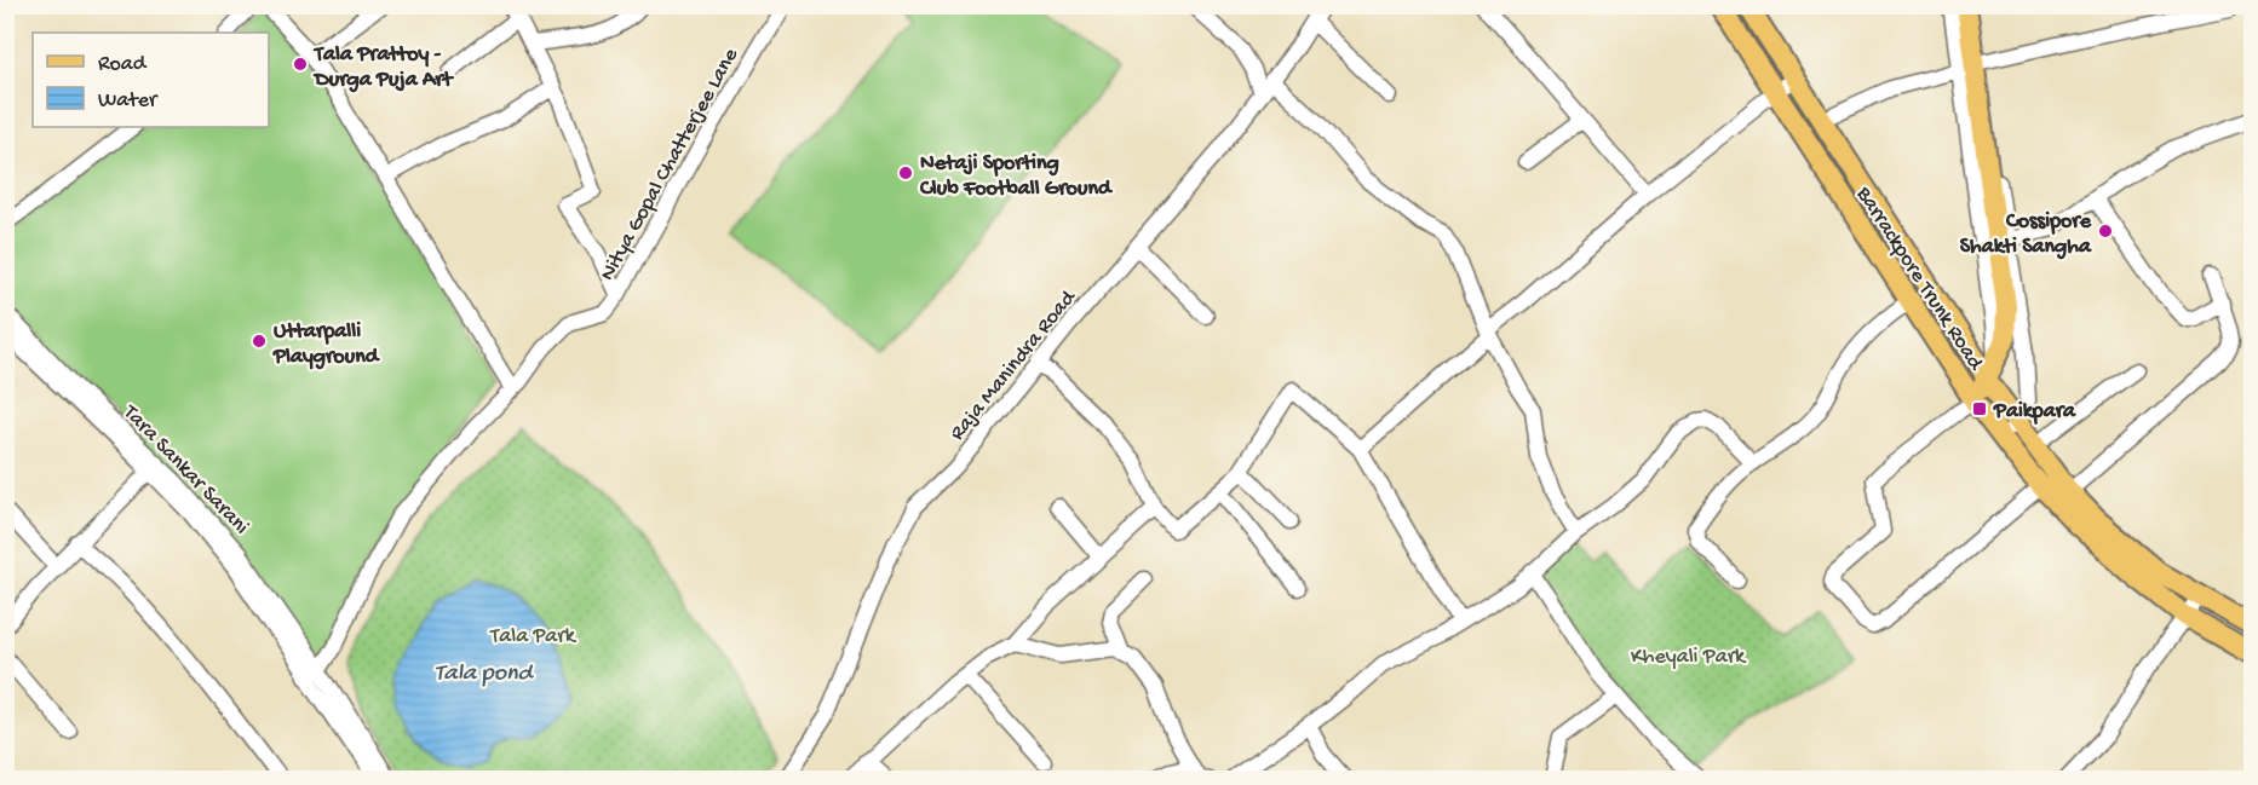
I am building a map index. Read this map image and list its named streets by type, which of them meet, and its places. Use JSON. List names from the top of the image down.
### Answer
{
  "streets": {
    "main road": ["Barrackpore Trunk Road"],
    "street": ["Nitya Gopal Chatterjee Lane", "Raja Manindra Road", "Tara Sankar Sarani"]
  },
  "crossings": [
    ["Nitya Gopal Chatterjee Lane", "Tara Sankar Sarani"]
  ],
  "water": ["Tala pond"],
  "parks": ["Tala Park", "Kheyali Park"],
  "places": {
    "other": [
      "Tala Prattoy - Durga Puja Art",
      "Netaji Sporting Club Football Ground",
      "Cossipore Shakti Sangha",
      "Uttarpalli Playground"
    ],
    "transit": ["Paikpara"]
  },
  "legend": ["Road", "Water"]
}
